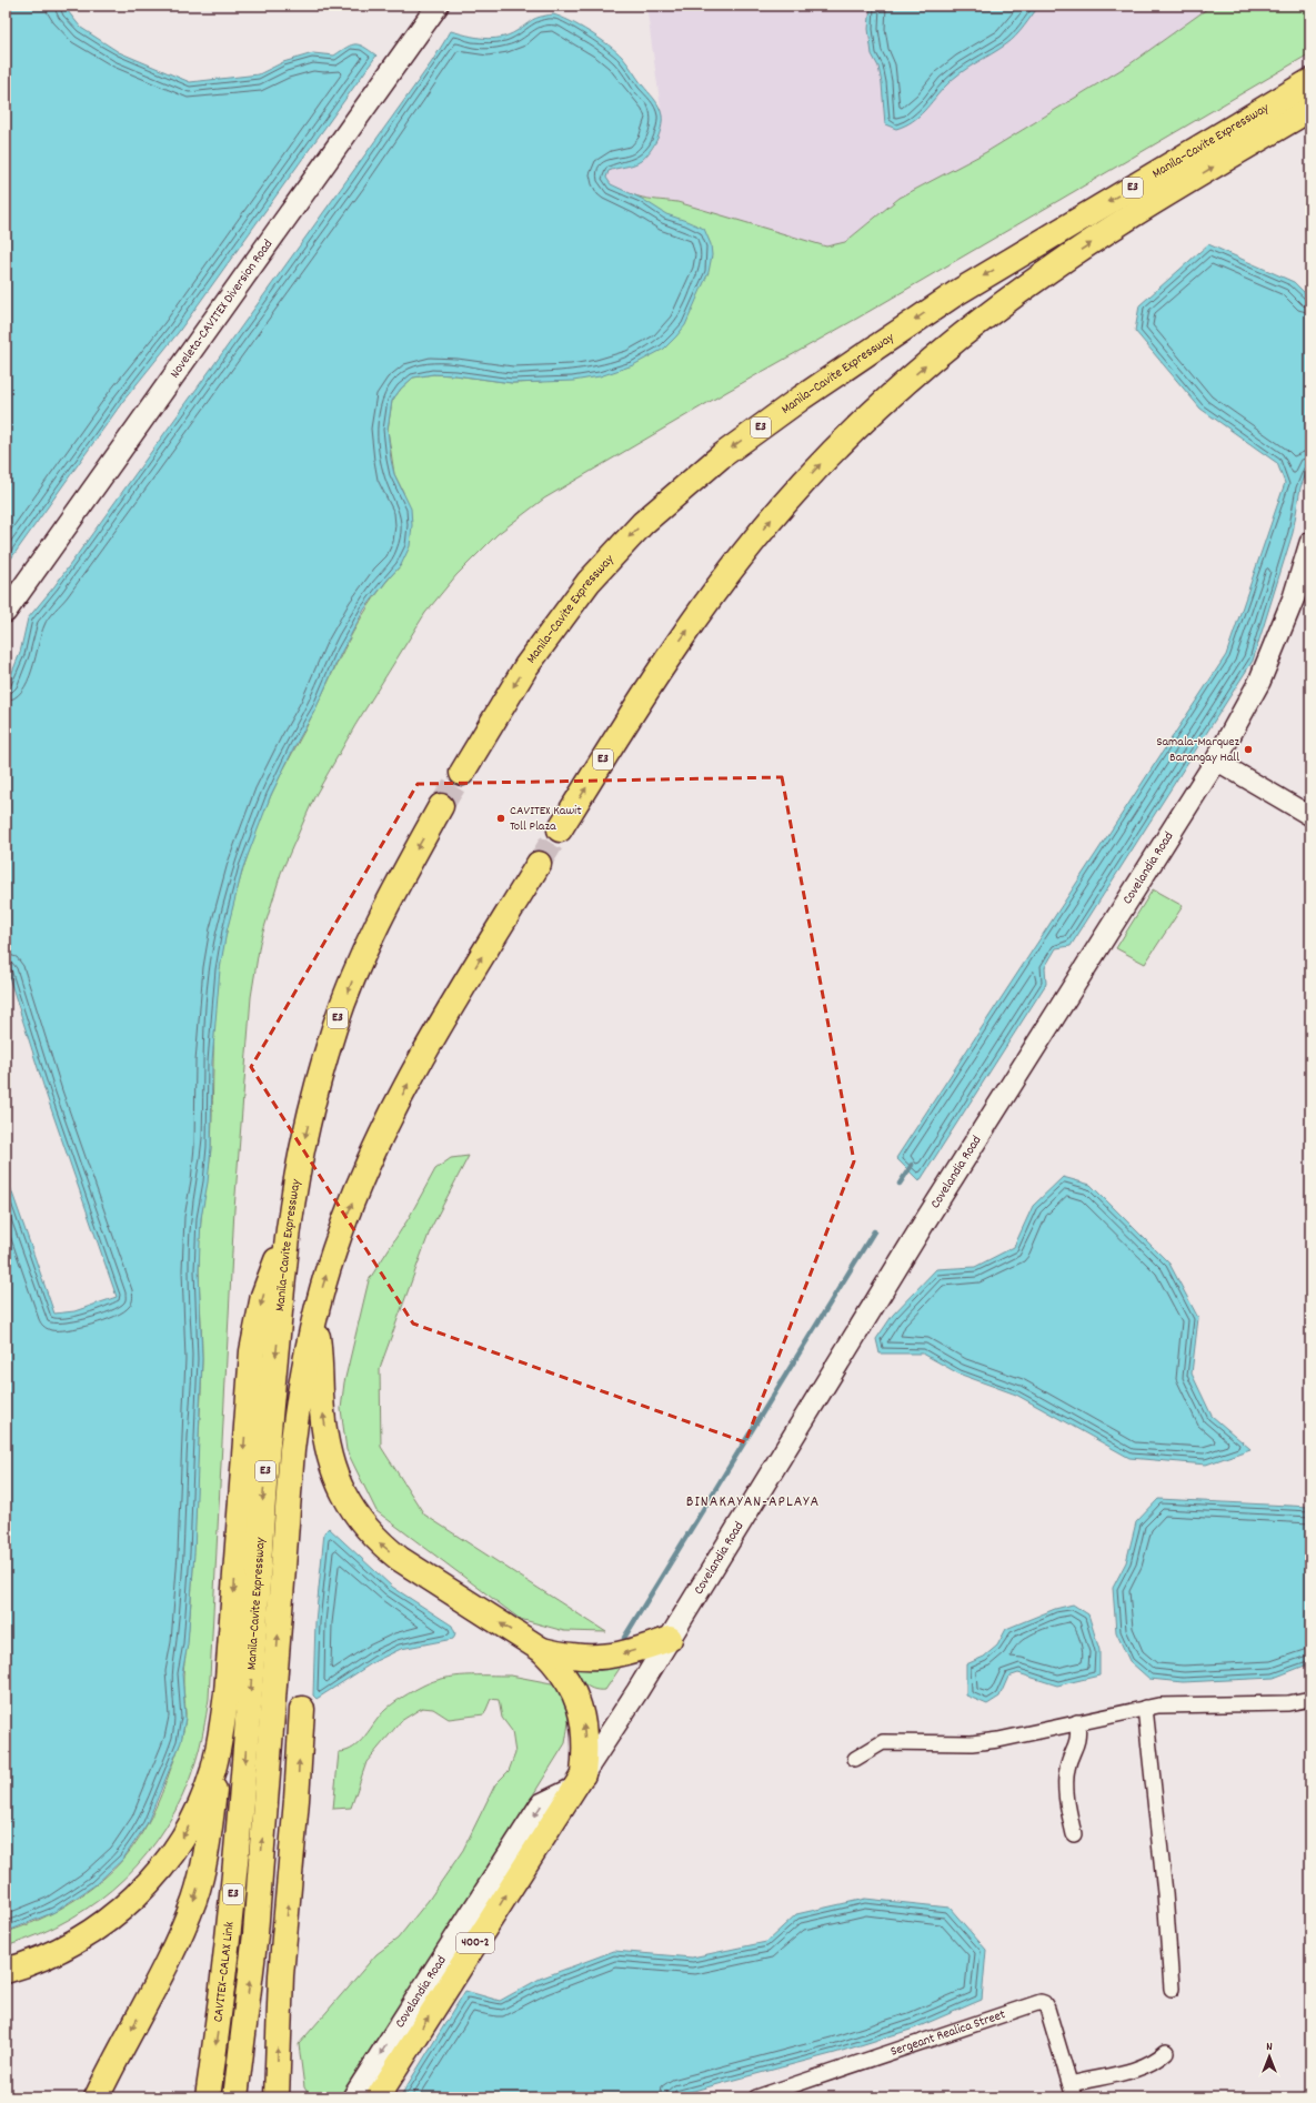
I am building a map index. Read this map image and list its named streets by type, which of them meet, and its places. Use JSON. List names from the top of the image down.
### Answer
{
  "streets": {
    "highway": ["Manila–Cavite Expressway", "E3", "CAVITEX–CALAX Link"],
    "main road": ["Noveleta-CAVITEX Diversion Road", "Covelandia Road", "400-2"],
    "street": ["Sergeant Realica Street"]
  },
  "crossings": [
    ["Manila–Cavite Expressway", "CAVITEX–CALAX Link"]
  ],
  "districts": ["BINAKAYAN-APLAYA"],
  "places": ["Samala-Marquez Barangay Hall", "CAVITEX Kawit Toll Plaza"],
  "north": "top"
}
